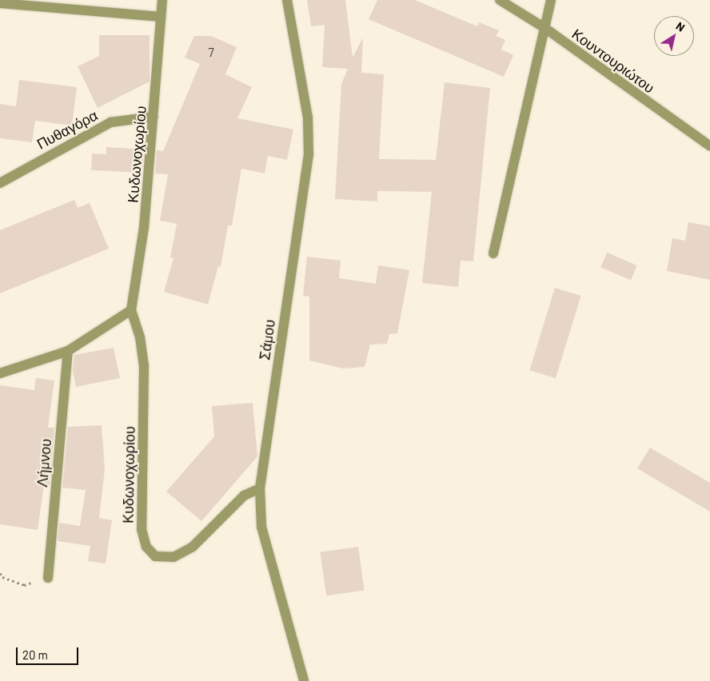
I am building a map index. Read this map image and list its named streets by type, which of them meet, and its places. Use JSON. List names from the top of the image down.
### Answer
{
  "streets": {
    "street": [
      "Κουντουριώτου",
      "Πυθαγόρα",
      "Κυδωνοχωρίου",
      "Σάμου",
      "Λήμνου"
    ]
  },
  "crossings": [
    ["Πυθαγόρα", "Κυδωνοχωρίου"],
    ["Κυδωνοχωρίου", "Σάμου"]
  ],
  "house_numbers": ["7"],
  "scale_bar": "20 m",
  "north": "top right"
}
